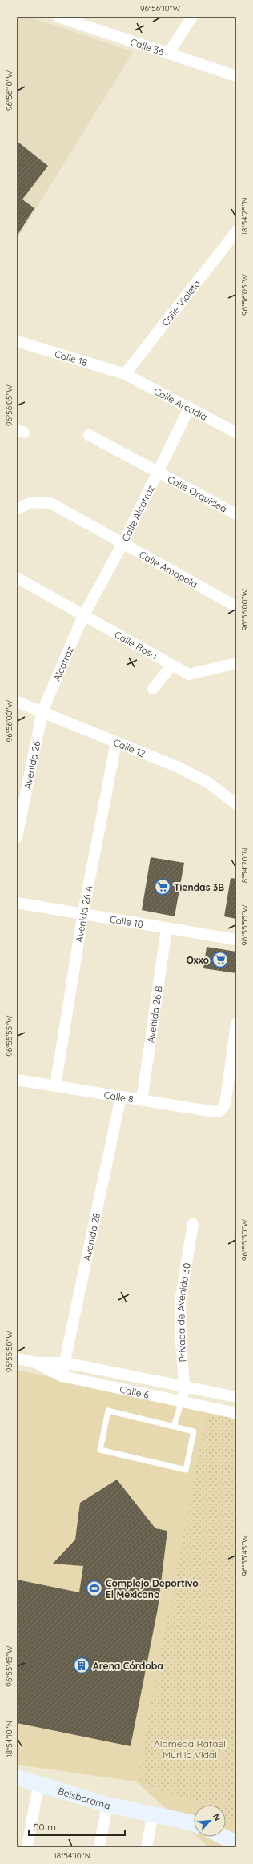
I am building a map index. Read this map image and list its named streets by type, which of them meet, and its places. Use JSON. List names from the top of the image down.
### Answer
{
  "streets": {
    "street": [
      "Calle 36",
      "Calle Violeta",
      "Calle 18",
      "Calle Arcadia",
      "Calle Orquídea",
      "Calle Alcatraz",
      "Calle Amapola",
      "Calle Rosa",
      "Alcatraz",
      "Calle 12",
      "Avenida 26",
      "Avenida 26 A",
      "Calle 10",
      "Avenida 26 B",
      "Calle 8",
      "Avenida 28",
      "Privada de Avenida 30",
      "Calle 6",
      "Beisborama"
    ]
  },
  "crossings": [
    ["Calle Violeta", "Calle 18"],
    ["Calle Violeta", "Calle Arcadia"],
    ["Calle 18", "Calle Arcadia"],
    ["Calle Arcadia", "Calle Alcatraz"],
    ["Calle Orquídea", "Calle Alcatraz"],
    ["Calle Alcatraz", "Calle Amapola"],
    ["Calle Alcatraz", "Calle Rosa"],
    ["Calle Alcatraz", "Alcatraz"],
    ["Calle Rosa", "Alcatraz"],
    ["Alcatraz", "Calle 12"],
    ["Alcatraz", "Avenida 26"],
    ["Calle 12", "Avenida 26"],
    ["Calle 12", "Avenida 26 A"],
    ["Avenida 26 A", "Calle 10"],
    ["Avenida 26 A", "Calle 8"],
    ["Calle 10", "Avenida 26 B"],
    ["Avenida 26 B", "Calle 8"],
    ["Calle 8", "Avenida 28"],
    ["Avenida 28", "Calle 6"],
    ["Privada de Avenida 30", "Calle 6"]
  ],
  "parks": ["Alameda Rafael Murillo Vidal"],
  "places": {
    "supermarket": ["Tiendas 3B", "Oxxo"],
    "sports": ["Complejo Deportivo El Mexicano"],
    "building": ["Arena Córdoba"]
  },
  "scale_bar": "50 m",
  "north": "top right",
  "coordinates": [
    "96°56'10\"W",
    "18°54'25\"N",
    "96°56'05\"W",
    "96°56'00\"W",
    "18°54'20\"N",
    "96°55'55\"W",
    "96°55'50\"W",
    "96°55'45\"W",
    "18°54'10\"N"
  ]
}
